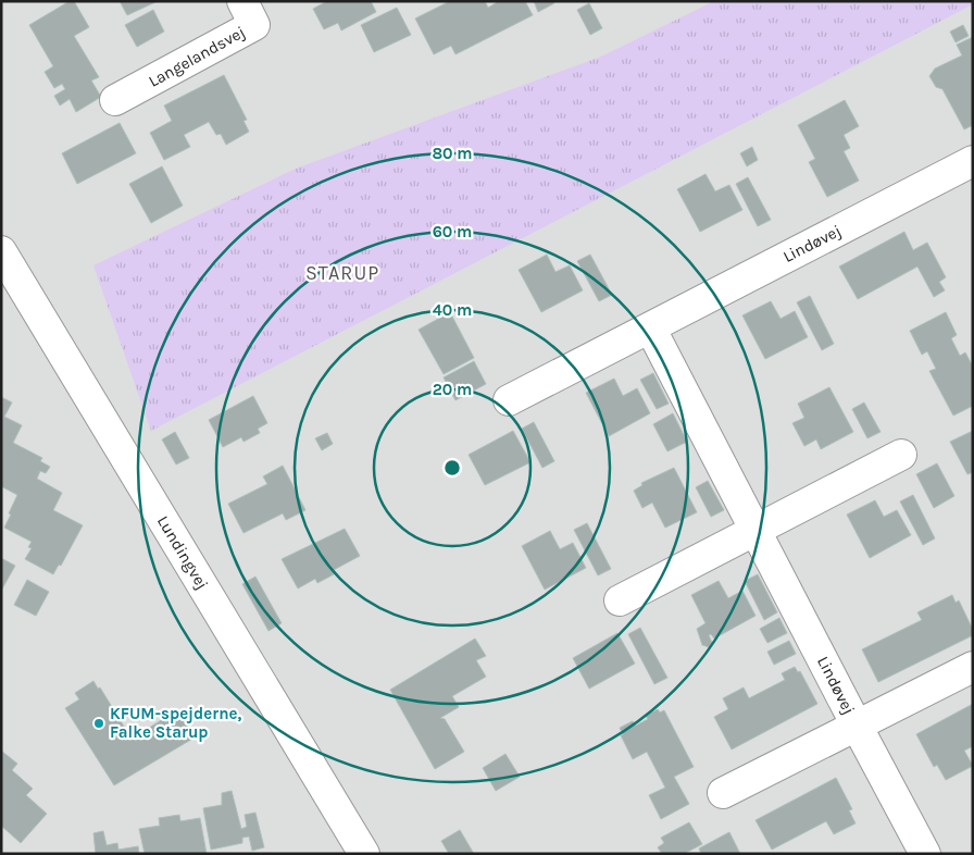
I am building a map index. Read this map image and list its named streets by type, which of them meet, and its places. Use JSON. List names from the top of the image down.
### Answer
{
  "streets": {
    "street": ["Langelandsvej", "Lindøvej", "Lundingvej"]
  },
  "districts": ["STARUP"],
  "places": ["KFUM-spejderne, Falke Starup"],
  "rings": [
    "80 m",
    "60 m",
    "40 m",
    "20 m"
  ]
}
